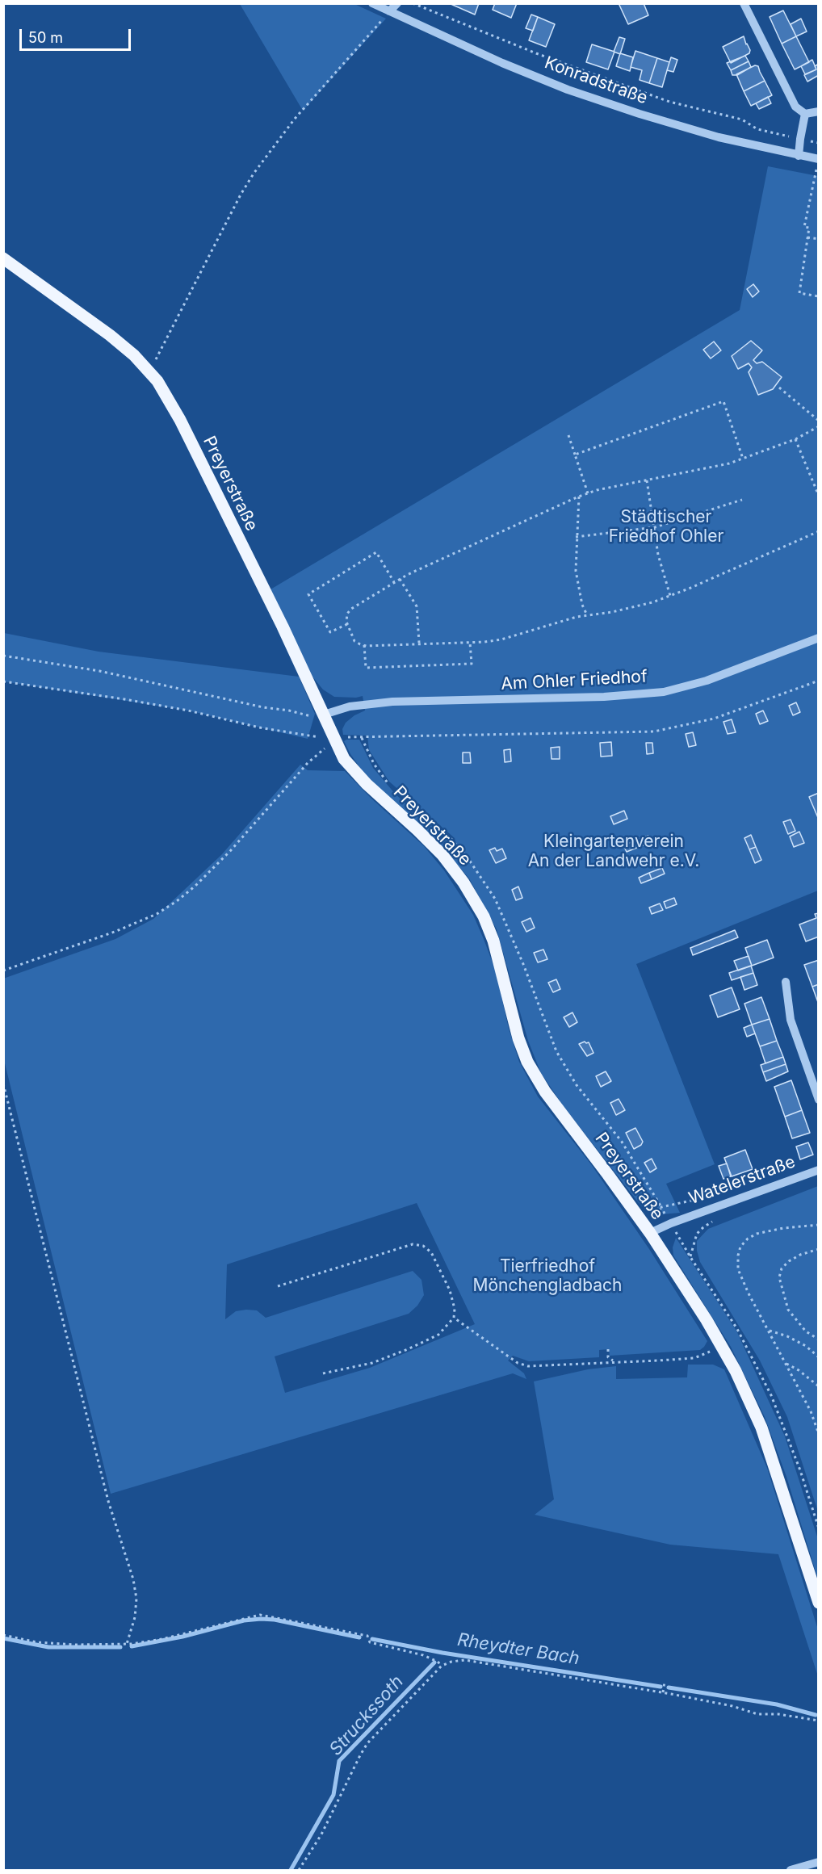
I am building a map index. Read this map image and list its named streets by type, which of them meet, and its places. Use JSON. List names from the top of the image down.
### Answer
{
  "streets": {
    "main road": ["Preyerstraße"],
    "street": ["Konradstraße", "Am Ohler Friedhof", "Watelerstraße"]
  },
  "crossings": [
    ["Preyerstraße", "Am Ohler Friedhof"],
    ["Preyerstraße", "Watelerstraße"]
  ],
  "water": ["Rheydter Bach", "Struckssoth"],
  "parks": ["Städtischer Friedhof Ohler", "Kleingartenverein An der Landwehr e.V.", "Tierfriedhof Mönchengladbach"],
  "scale_bar": "50 m"
}
